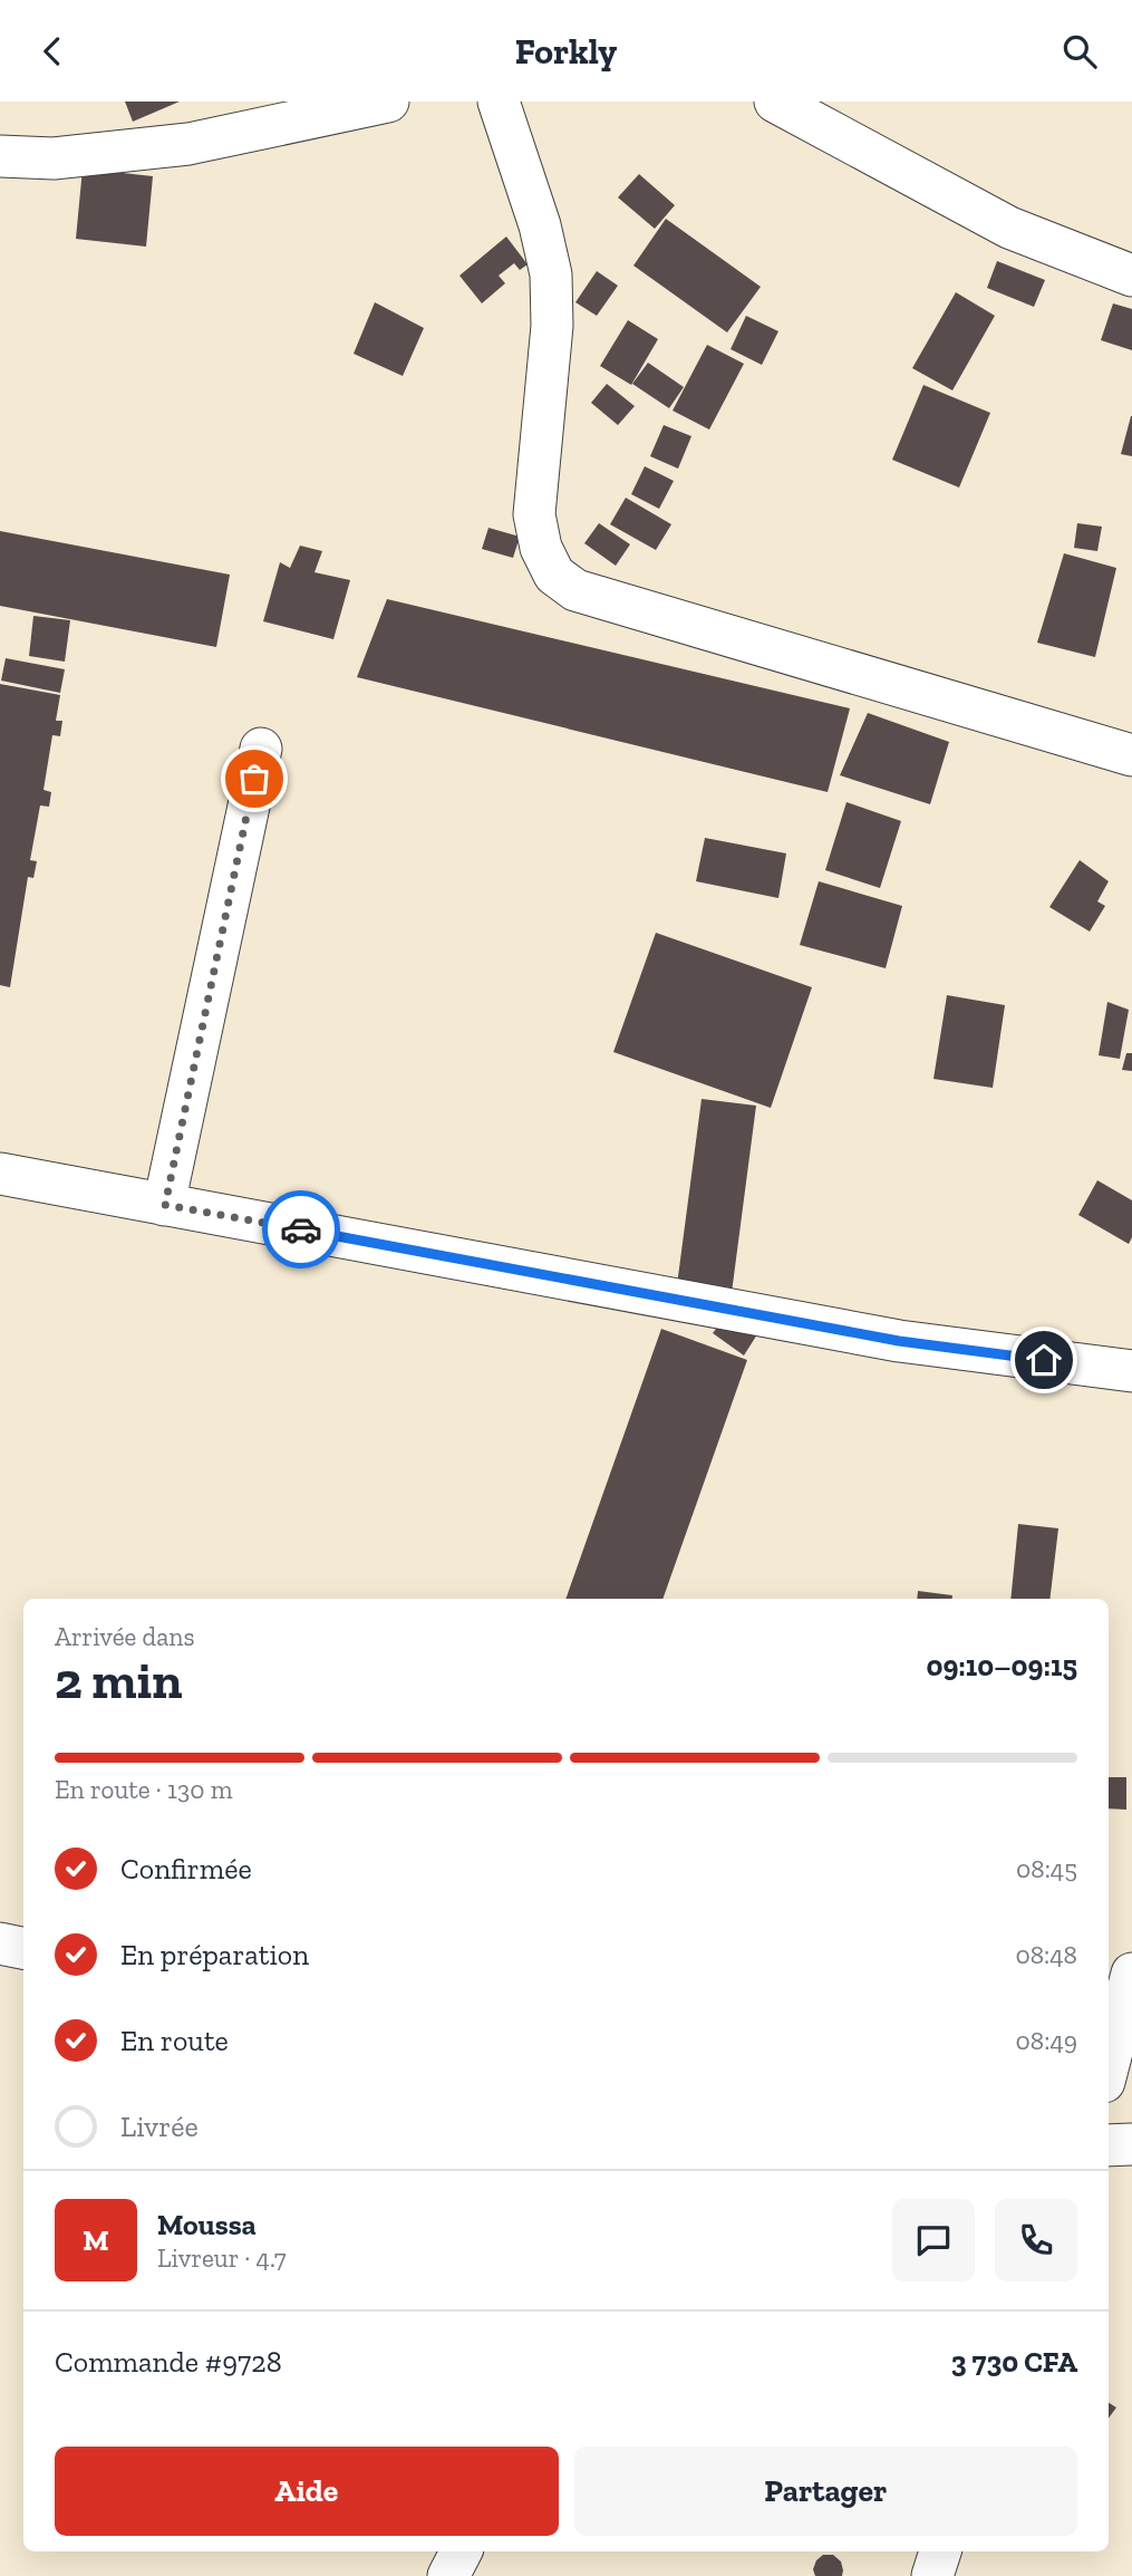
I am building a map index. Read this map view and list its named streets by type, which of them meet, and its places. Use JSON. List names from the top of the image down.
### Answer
{
  "page": {
    "header": "Forkly",
    "heading": ["2 min", "Arrivée dans", "09:10–09:15"],
    "panel": [
      "Moussa",
      "Livreur · 4.7",
      "Commande #9728",
      "3 730 CFA"
    ],
    "bar": "En route · 130 m",
    "list": [
      ["Confirmée", "08:45"],
      ["En préparation", "08:48"],
      ["En route", "08:49"],
      "Livrée"
    ],
    "round": "M",
    "buttons": ["Aide", "Partager"]
  }
}
